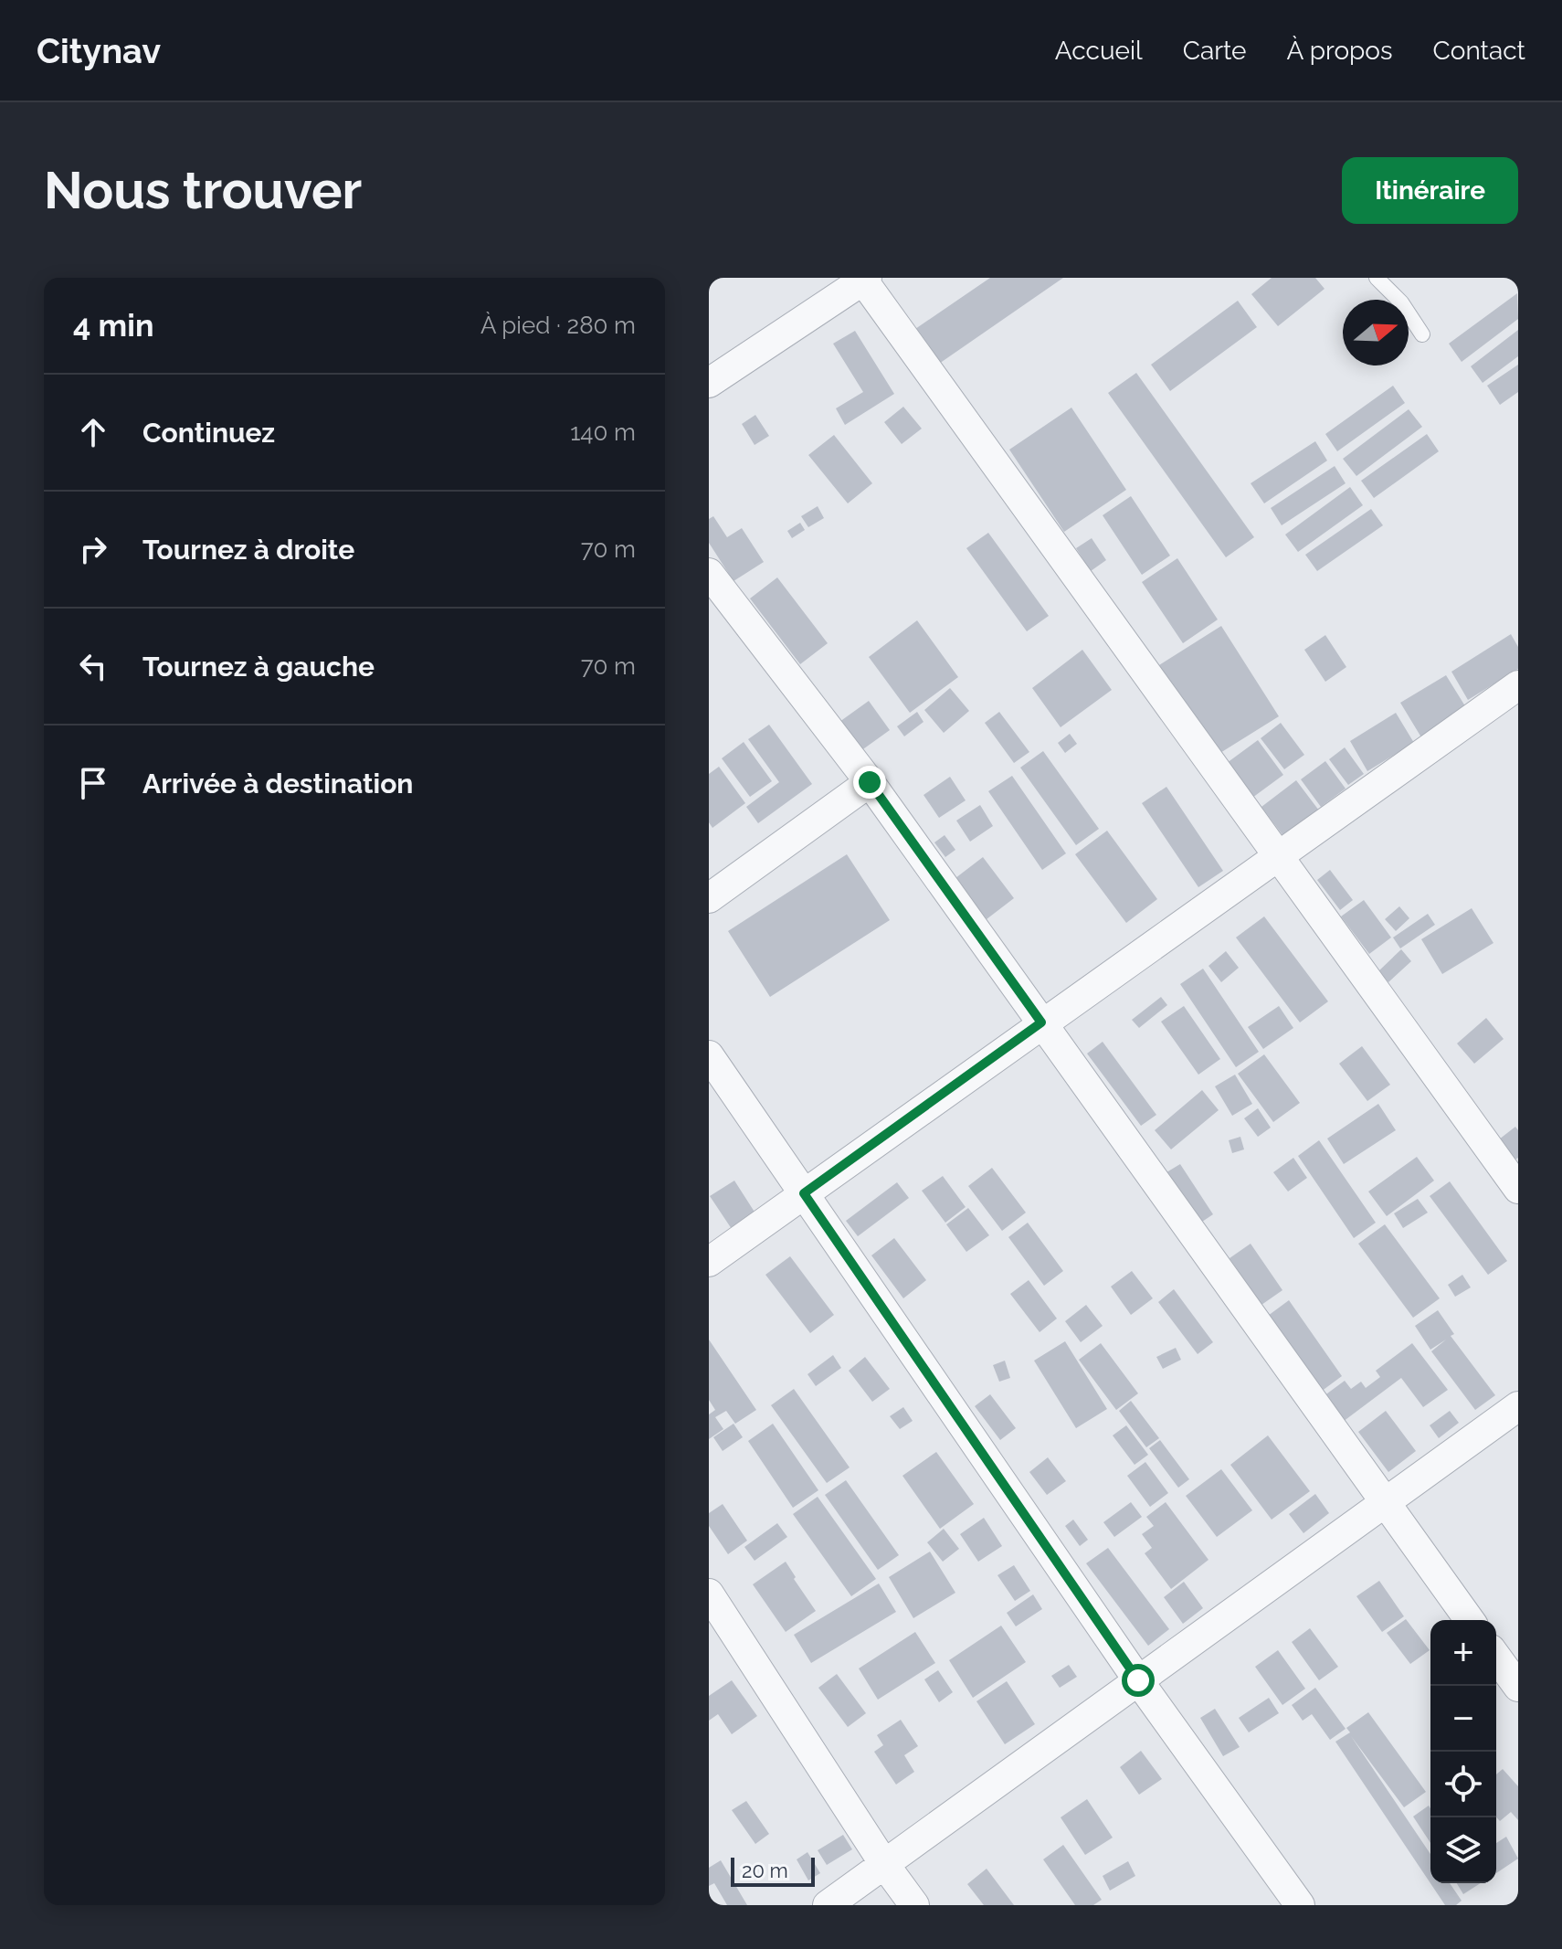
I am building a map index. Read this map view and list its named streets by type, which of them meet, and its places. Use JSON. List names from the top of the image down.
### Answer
{
  "scale_bar": "20 m",
  "north": "right",
  "page": {
    "header": "Citynav",
    "nav": [
      "Accueil",
      "Carte",
      "À propos",
      "Contact"
    ],
    "buttons": "Itinéraire",
    "title": "Nous trouver",
    "heading": ["4 min", "À pied · 280 m"],
    "list": [
      ["Continuez", "140 m"],
      ["Tournez à droite", "70 m"],
      ["Tournez à gauche", "70 m"],
      "Arrivée à destination"
    ],
    "map_buttons": ["+", "−"],
    "scale": "20 m"
  }
}
